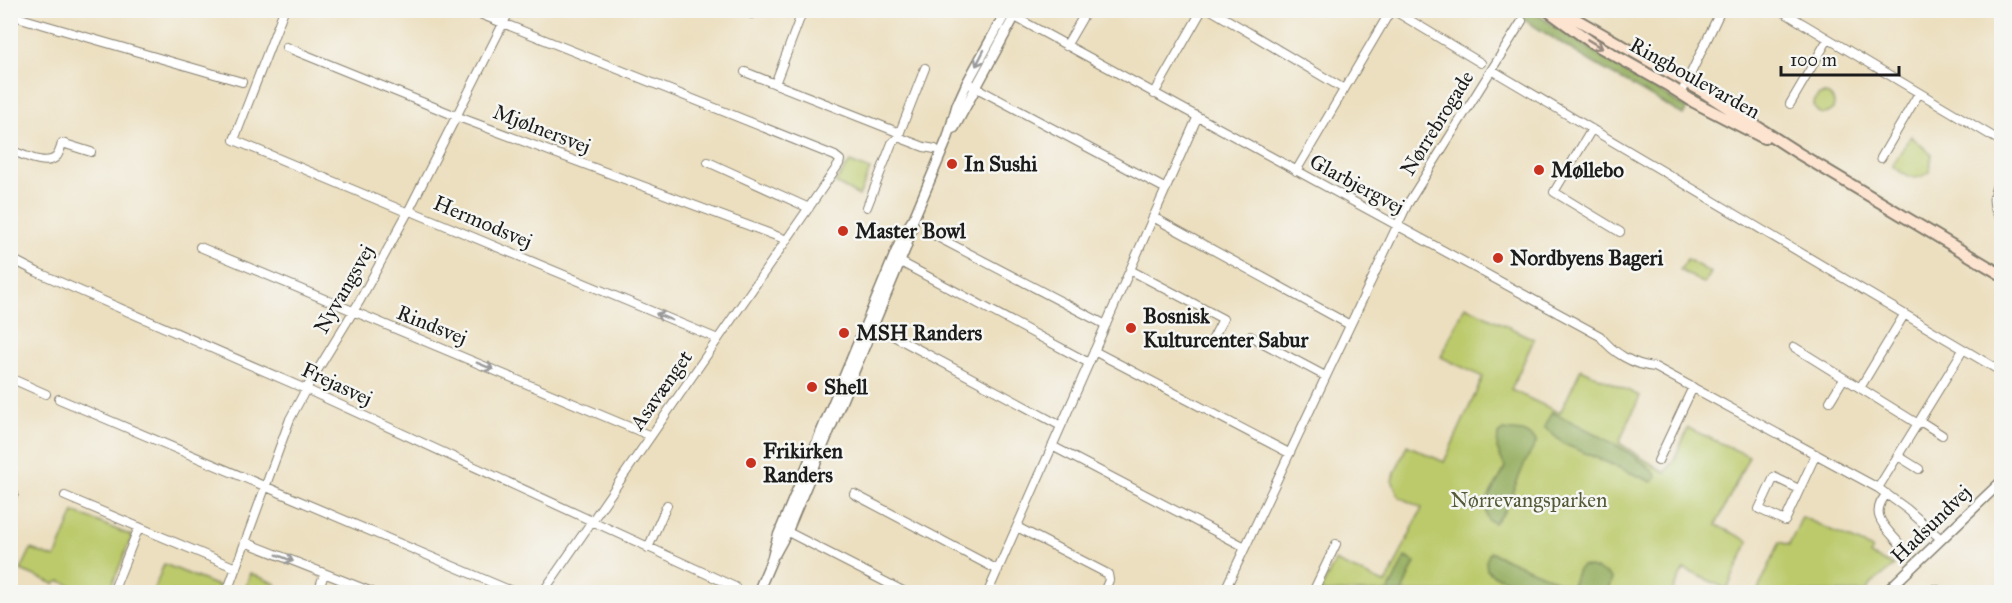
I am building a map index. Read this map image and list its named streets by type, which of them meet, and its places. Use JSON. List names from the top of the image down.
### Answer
{
  "streets": {
    "main road": ["Ringboulevarden"],
    "street": [
      "Nørrebrogade",
      "Mjølnersvej",
      "Glarbjergvej",
      "Hermodsvej",
      "Nyvangsvej",
      "Rindsvej",
      "Frejasvej",
      "Asavænget",
      "Hadsundvej"
    ]
  },
  "crossings": [
    ["Nørrebrogade", "Glarbjergvej"],
    ["Mjølnersvej", "Nyvangsvej"],
    ["Mjølnersvej", "Asavænget"],
    ["Glarbjergvej", "Hadsundvej"],
    ["Hermodsvej", "Nyvangsvej"],
    ["Hermodsvej", "Asavænget"],
    ["Nyvangsvej", "Rindsvej"],
    ["Nyvangsvej", "Frejasvej"],
    ["Nyvangsvej", "Asavænget"],
    ["Rindsvej", "Asavænget"],
    ["Frejasvej", "Asavænget"]
  ],
  "one_way": ["Hermodsvej", "Rindsvej"],
  "parks": ["Nørrevangsparken"],
  "places": [
    "In Sushi",
    "Møllebo",
    "Master Bowl",
    "Nordbyens Bageri",
    "Bosnisk Kulturcenter Sabur",
    "MSH Randers",
    "Shell",
    "Frikirken Randers"
  ],
  "scale_bar": "100 m"
}
